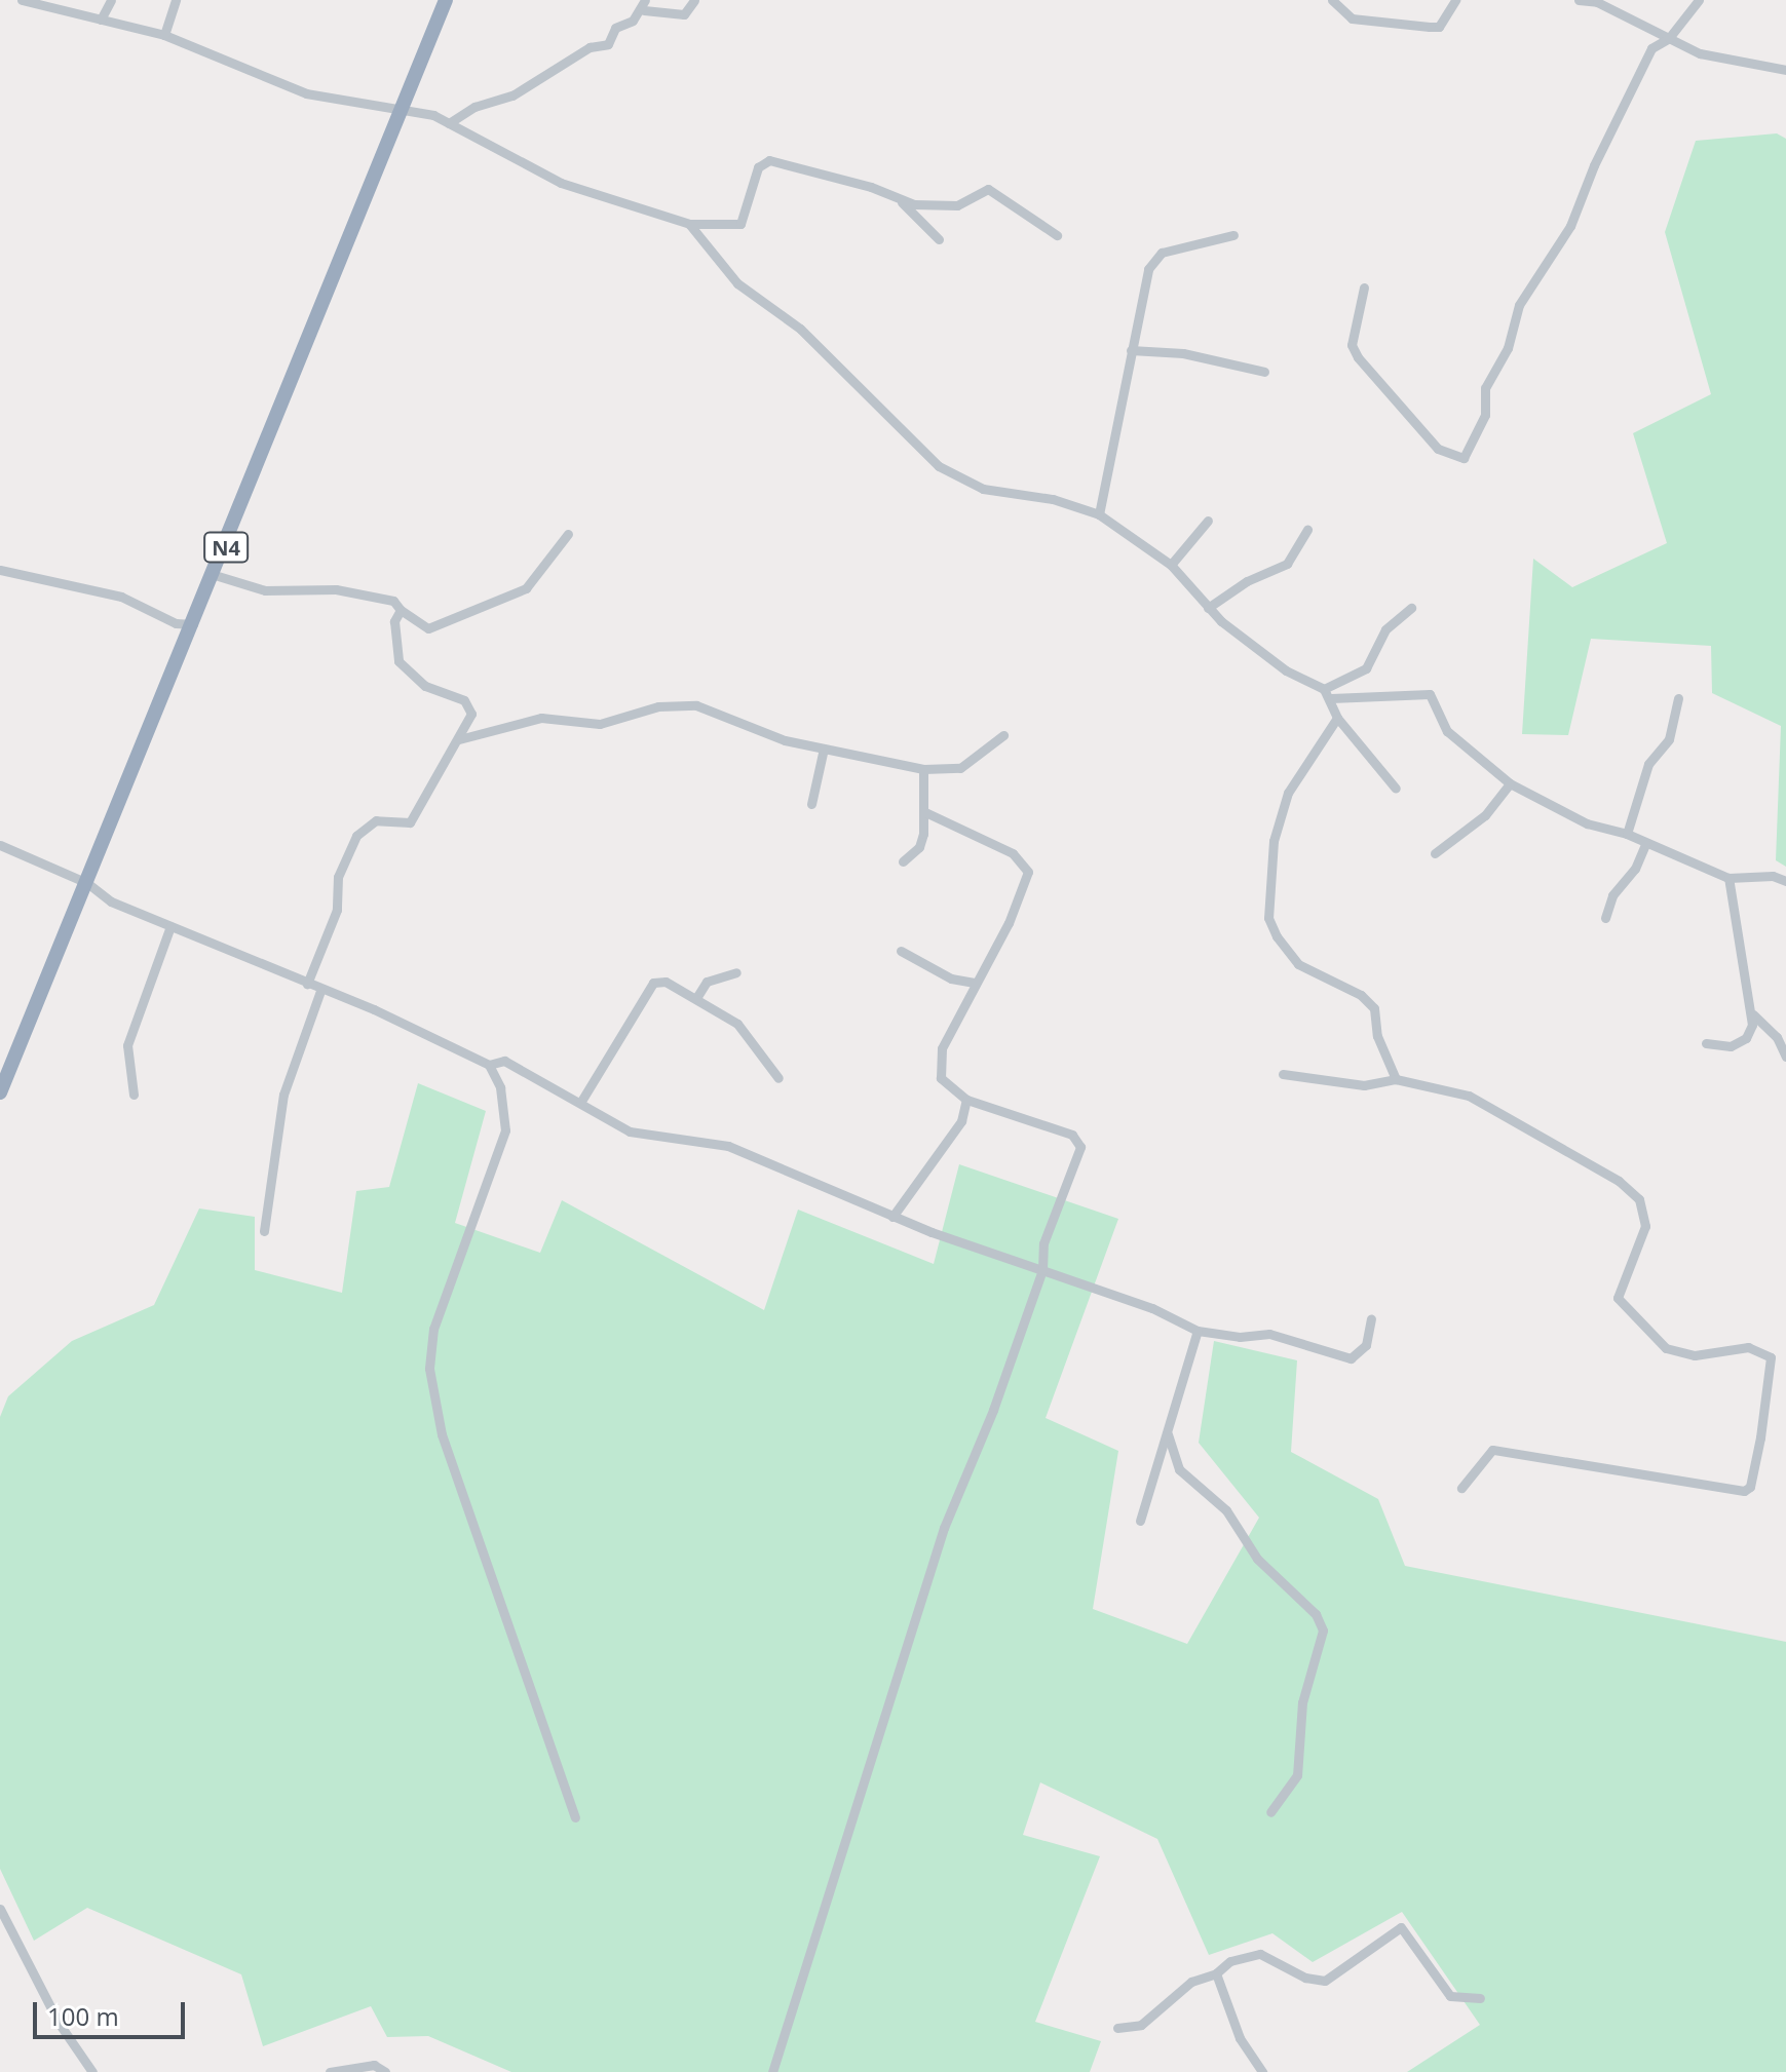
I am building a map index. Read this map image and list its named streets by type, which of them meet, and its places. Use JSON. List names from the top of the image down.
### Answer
{
  "streets": {
    "highway": ["N4"]
  },
  "scale_bar": "100 m"
}
